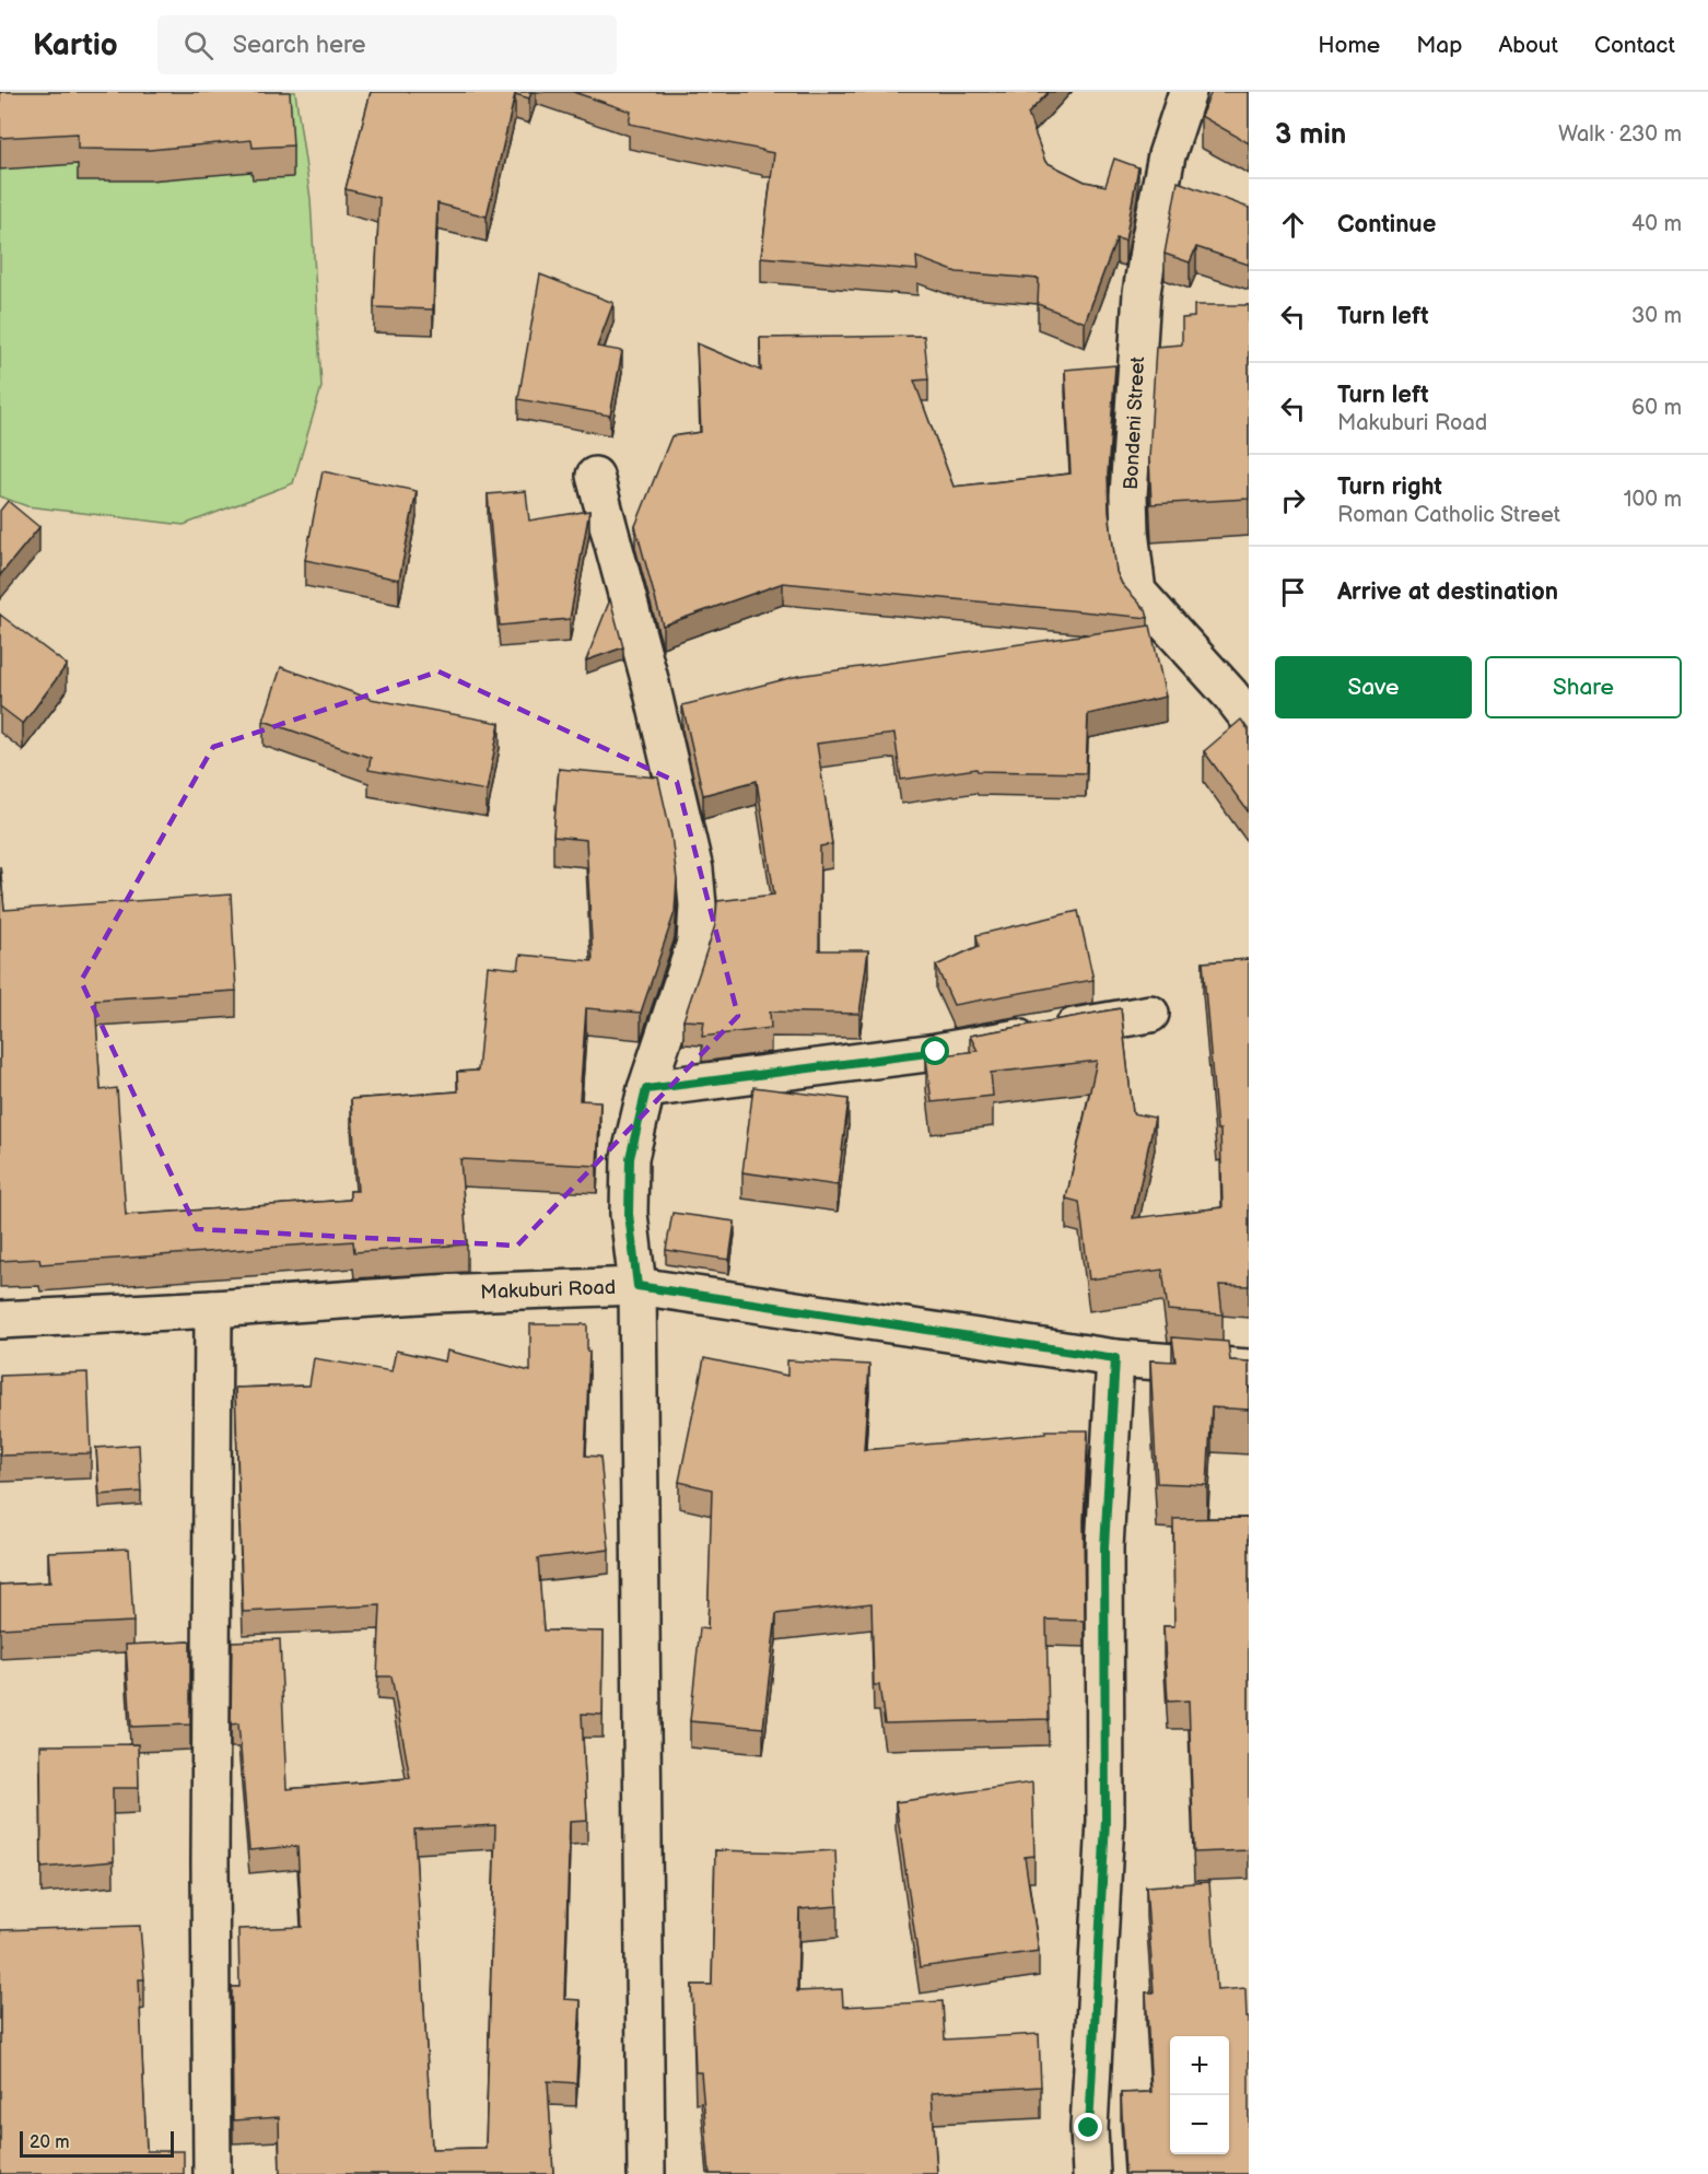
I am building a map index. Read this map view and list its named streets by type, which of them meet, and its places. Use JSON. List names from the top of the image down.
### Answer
{
  "streets": {
    "street": ["Bondeni Street", "Makuburi Road"]
  },
  "scale_bar": "20 m",
  "page": {
    "header": "Kartio",
    "search": "Search here",
    "nav": [
      "Home",
      "Map",
      "About",
      "Contact"
    ],
    "heading": ["3 min", "Walk · 230 m"],
    "list": [
      ["Continue", "40 m"],
      ["Turn left", "30 m"],
      ["Turn left", "Makuburi Road", "60 m"],
      ["Turn right", "Roman Catholic Street", "100 m"],
      "Arrive at destination"
    ],
    "buttons": ["Save", "Share"],
    "map_buttons": ["+", "−"],
    "scale": "20 m"
  }
}
